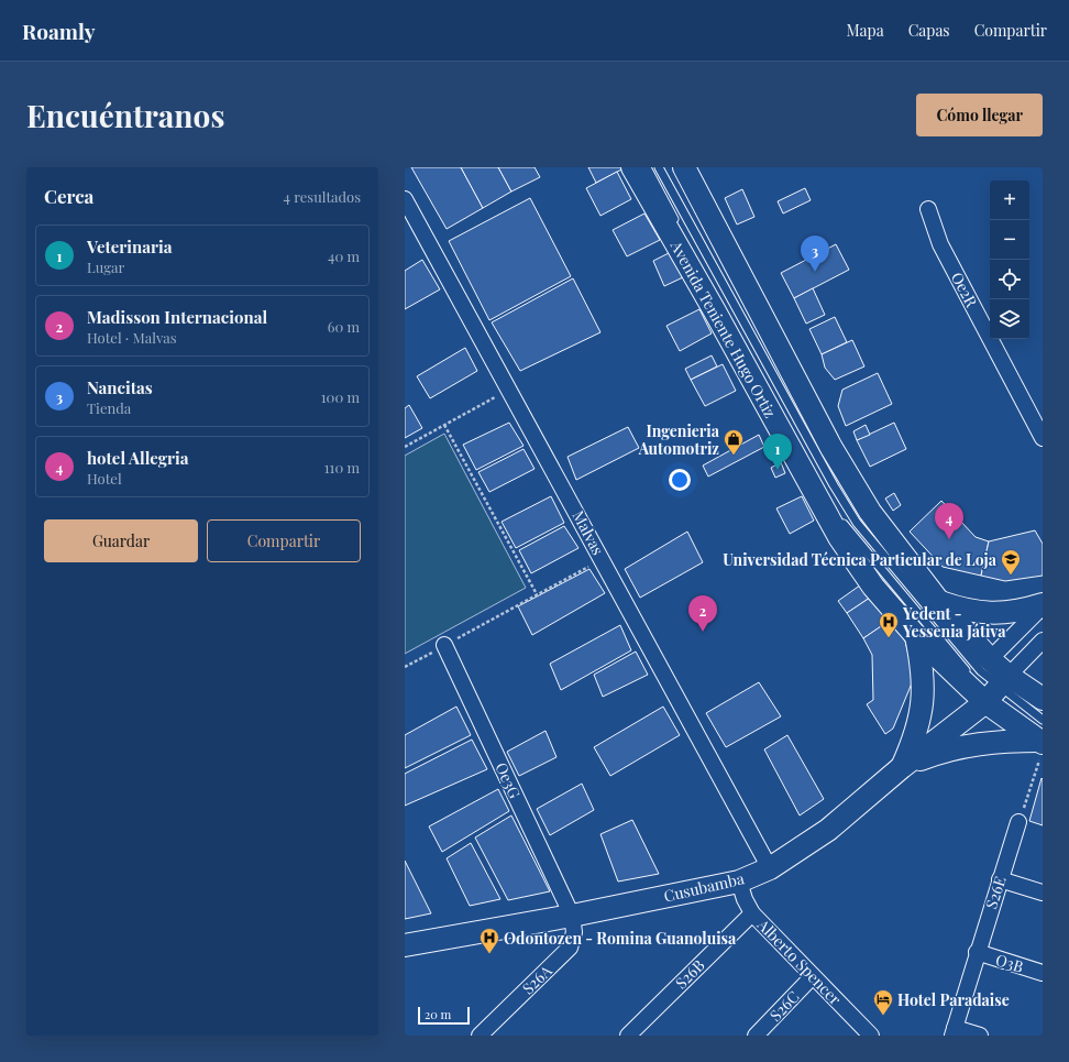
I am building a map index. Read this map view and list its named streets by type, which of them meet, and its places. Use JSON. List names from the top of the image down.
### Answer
{
  "streets": {
    "main road": ["Avenida Teniente Hugo Ortiz", "Cusubamba"],
    "street": [
      "Oe2R",
      "Malvas",
      "Oe3G",
      "S26E",
      "Alberto Spencer",
      "O3B",
      "S26B",
      "S26A",
      "S26C"
    ]
  },
  "crossings": [
    ["Avenida Teniente Hugo Ortiz", "Cusubamba"],
    ["Malvas", "Cusubamba"],
    ["Oe3G", "Cusubamba"],
    ["Oe3G", "S26A"],
    ["Cusubamba", "Alberto Spencer"],
    ["Cusubamba", "S26A"],
    ["S26E", "O3B"],
    ["Alberto Spencer", "S26B"],
    ["Alberto Spencer", "S26C"]
  ],
  "places": {
    "shop": ["Ingenieria Automotriz"],
    "school or university": ["Universidad Técnica Particular de Loja"],
    "hospital": ["Yedent - Yessenia Játiva", "Odontozen - Romina Guanoluisa"],
    "hotel": ["Hotel Paradaise"]
  },
  "scale_bar": "20 m",
  "page": {
    "header": "Roamly",
    "nav": ["Mapa", "Capas", "Compartir"],
    "buttons": [
      "Cómo llegar",
      ["Guardar", "Compartir"]
    ],
    "title": "Encuéntranos",
    "heading": ["Cerca", "4 resultados"],
    "map_buttons": ["+", "−"],
    "list": [
      {
        "mark": "1",
        "name": "Veterinaria",
        "note": "Lugar",
        "value": "40 m"
      },
      {
        "mark": "2",
        "name": "Madisson Internacional",
        "note": "Hotel · Malvas",
        "value": "60 m"
      },
      {
        "mark": "3",
        "name": "Nancitas",
        "note": "Tienda",
        "value": "100 m"
      },
      {
        "mark": "4",
        "name": "hotel Allegria",
        "note": "Hotel",
        "value": "110 m"
      }
    ],
    "pins": [
      "3",
      "1",
      "4",
      "2"
    ],
    "scale": "20 m"
  }
}
